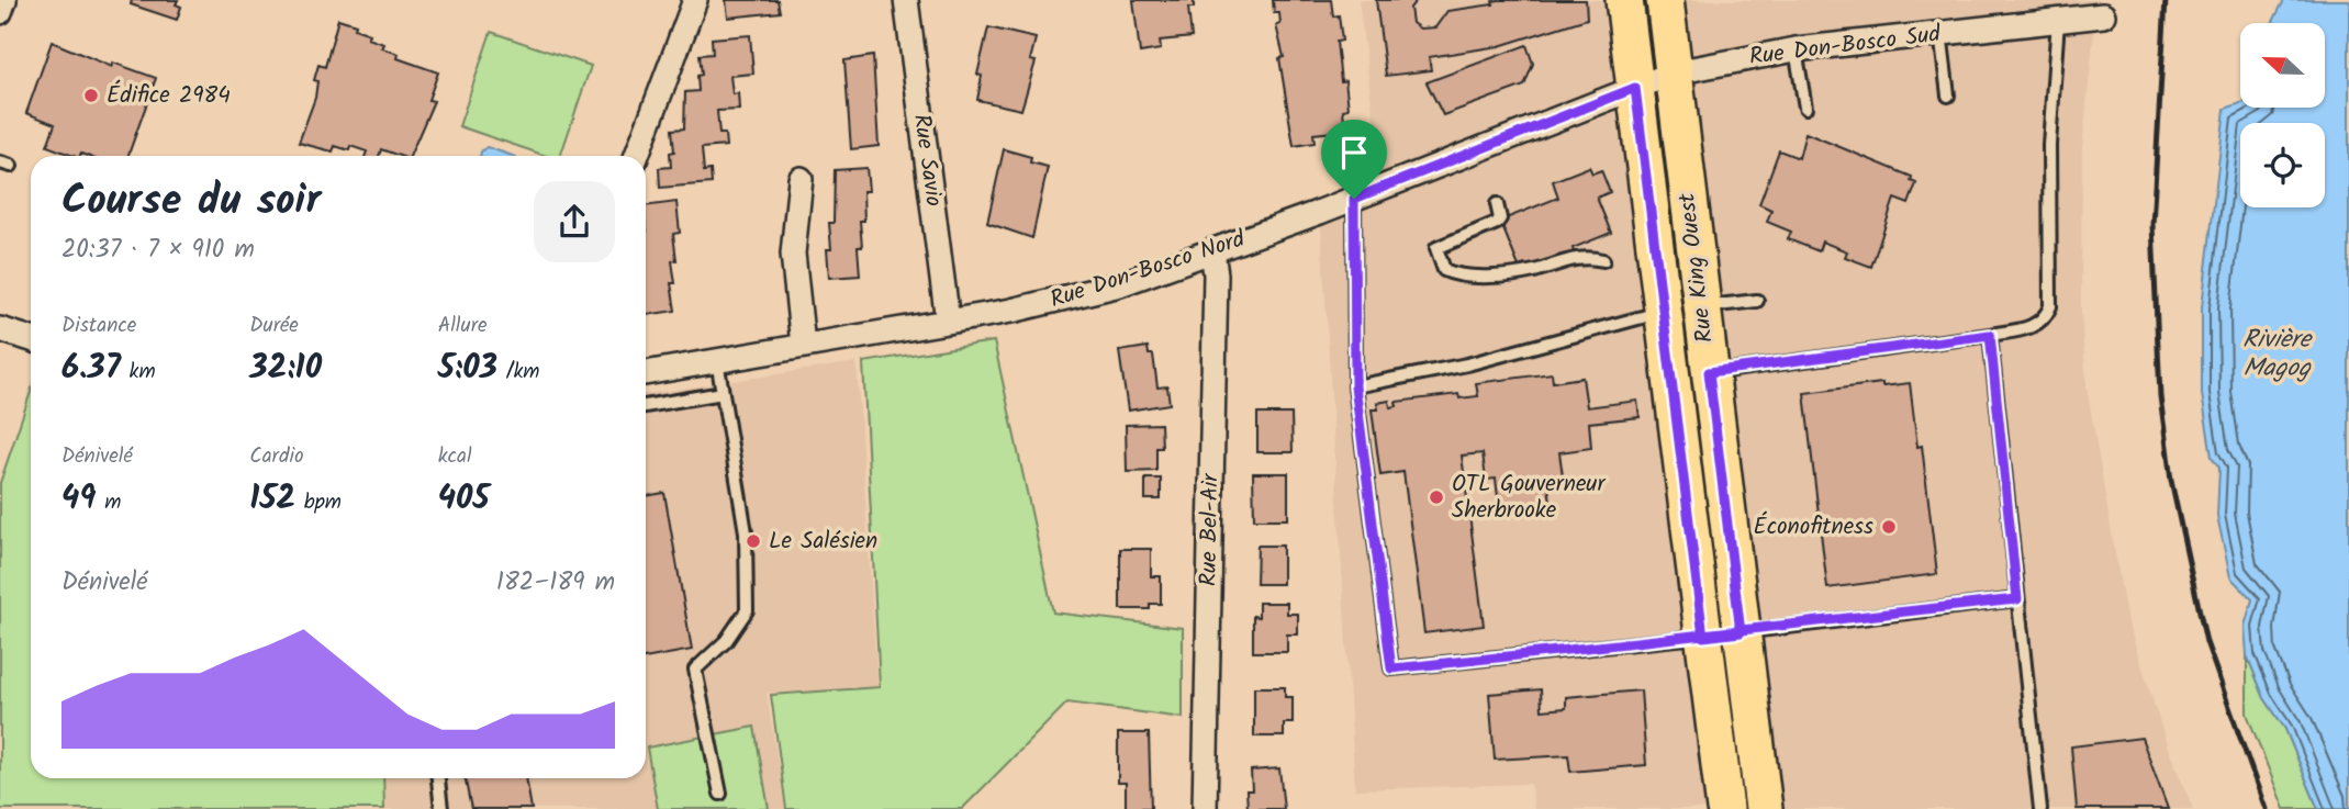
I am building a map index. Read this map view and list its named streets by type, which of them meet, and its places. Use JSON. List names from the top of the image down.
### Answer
{
  "streets": {
    "main road": ["Rue King Ouest"],
    "street": [
      "Rue Don-Bosco Sud",
      "Rue Savio",
      "Rue Don-Bosco Nord",
      "Rue Bel-Air"
    ]
  },
  "crossings": [
    ["Rue Don-Bosco Sud", "Rue King Ouest"],
    ["Rue Don-Bosco Sud", "Rue Don-Bosco Nord"],
    ["Rue Savio", "Rue Don-Bosco Nord"],
    ["Rue King Ouest", "Rue Don-Bosco Nord"],
    ["Rue Don-Bosco Nord", "Rue Bel-Air"]
  ],
  "water": ["Rivière Magog"],
  "places": [
    "Édifice 2984",
    "OTL Gouverneur Sherbrooke",
    "Éconofitness",
    "Le Salésien"
  ],
  "north": "left",
  "page": {
    "heading": ["Course du soir", "20:37 · 7 × 910 m"],
    "stats": [
      ["Distance", "6.37 km"],
      ["Durée", "32:10"],
      ["Allure", "5:03 /km"],
      ["Dénivelé", "49 m"],
      ["Cardio", "152 bpm"],
      ["kcal", "405"]
    ],
    "chart": ["Dénivelé", "182–189 m"]
  }
}
